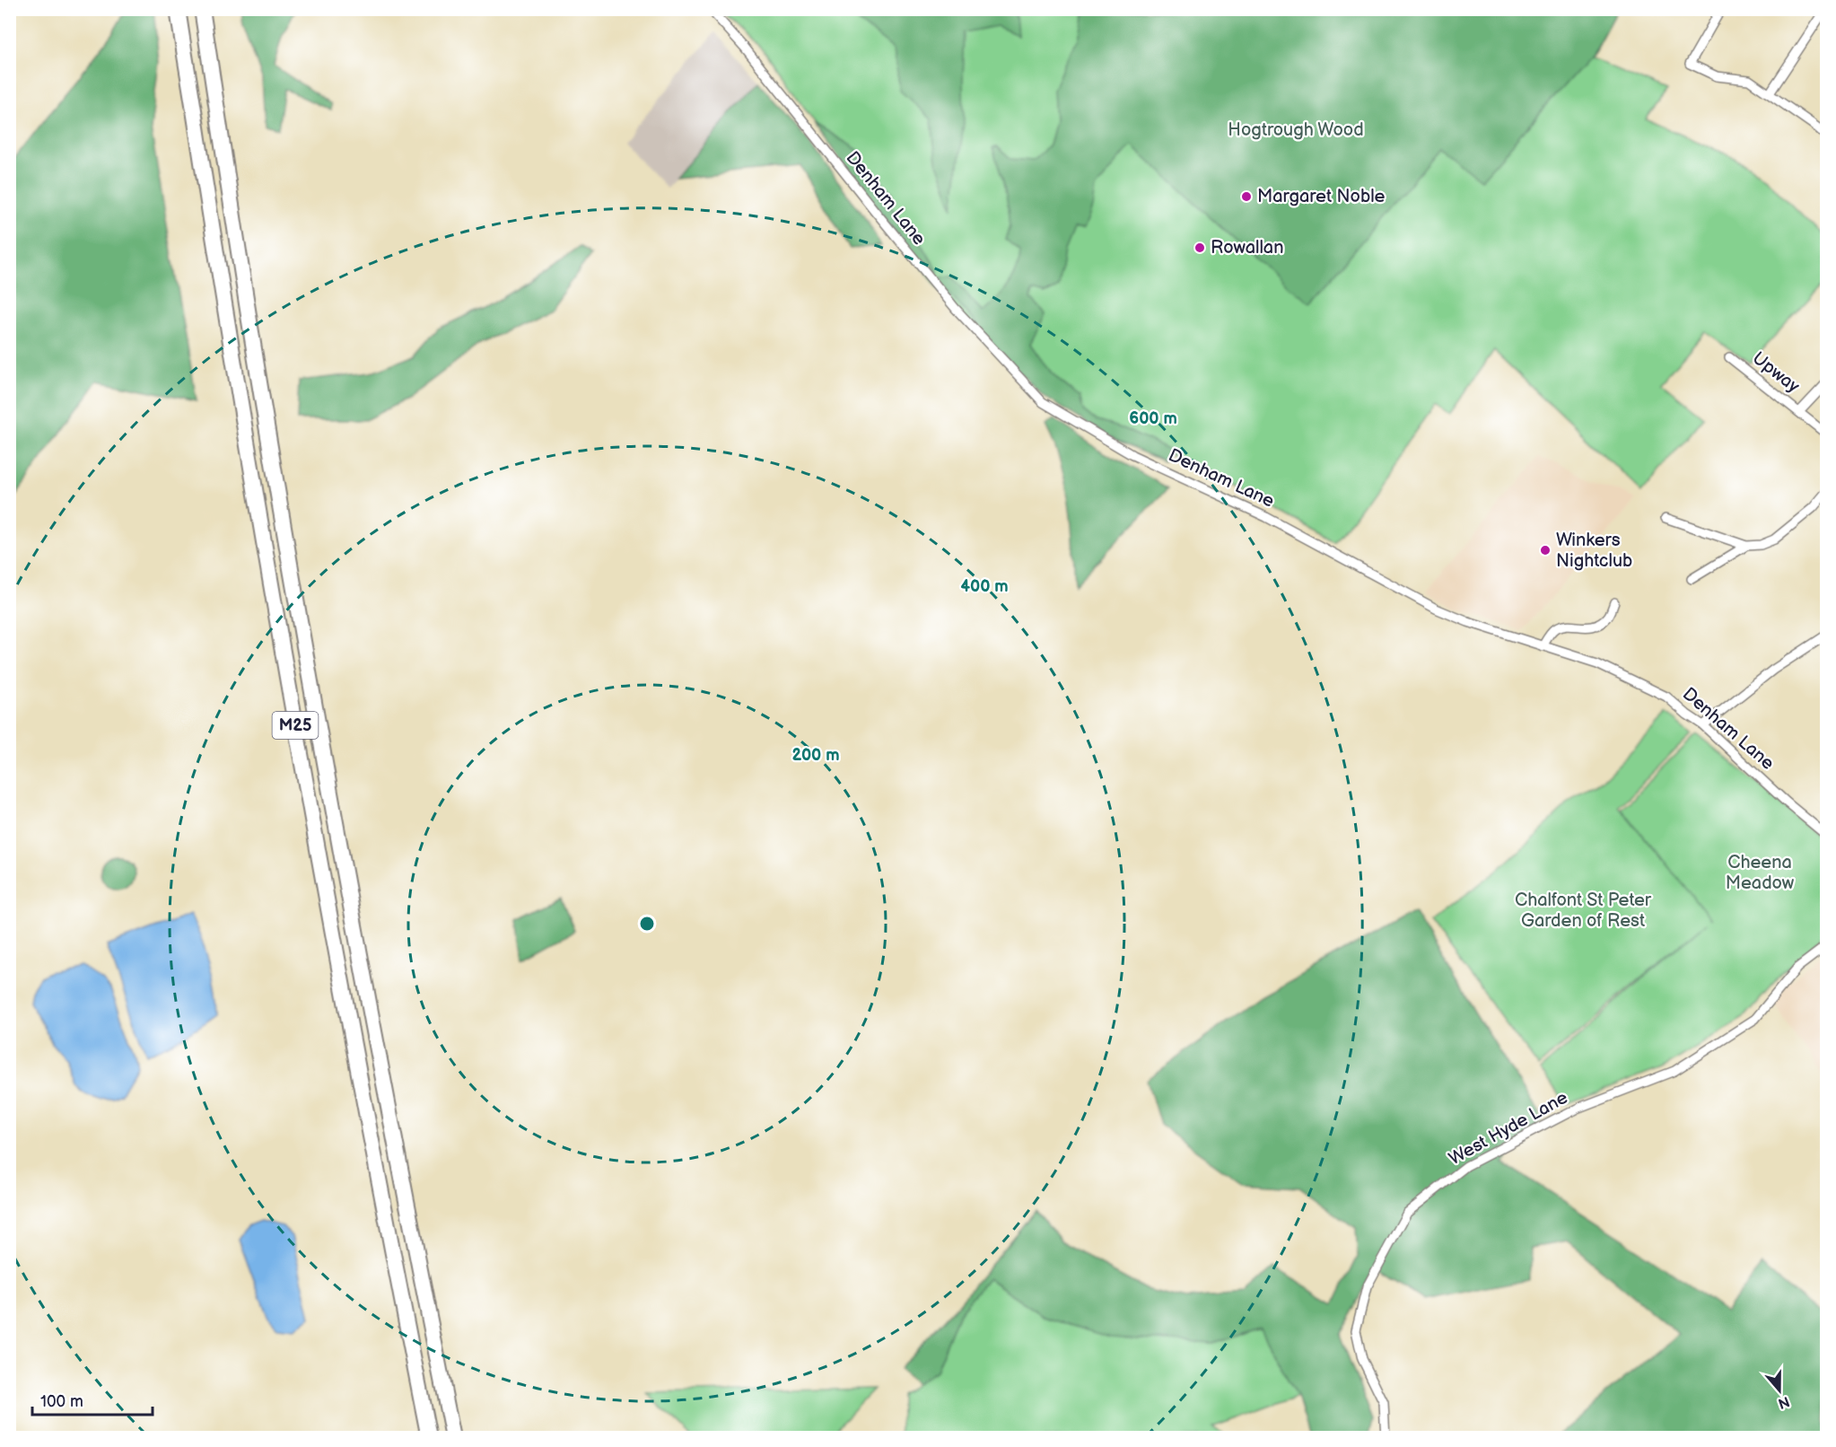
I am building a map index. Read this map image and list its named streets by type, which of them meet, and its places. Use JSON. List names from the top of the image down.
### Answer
{
  "streets": {
    "highway": ["M25"],
    "street": ["Denham Lane", "Upway", "West Hyde Lane"]
  },
  "parks": ["Hogtrough Wood", "Cheena Meadow", "Chalfont St Peter Garden of Rest"],
  "places": ["Margaret Noble", "Rowallan", "Winkers Nightclub"],
  "scale_bar": "100 m",
  "north": "bottom",
  "rings": ["600 m", "400 m", "200 m"]
}
